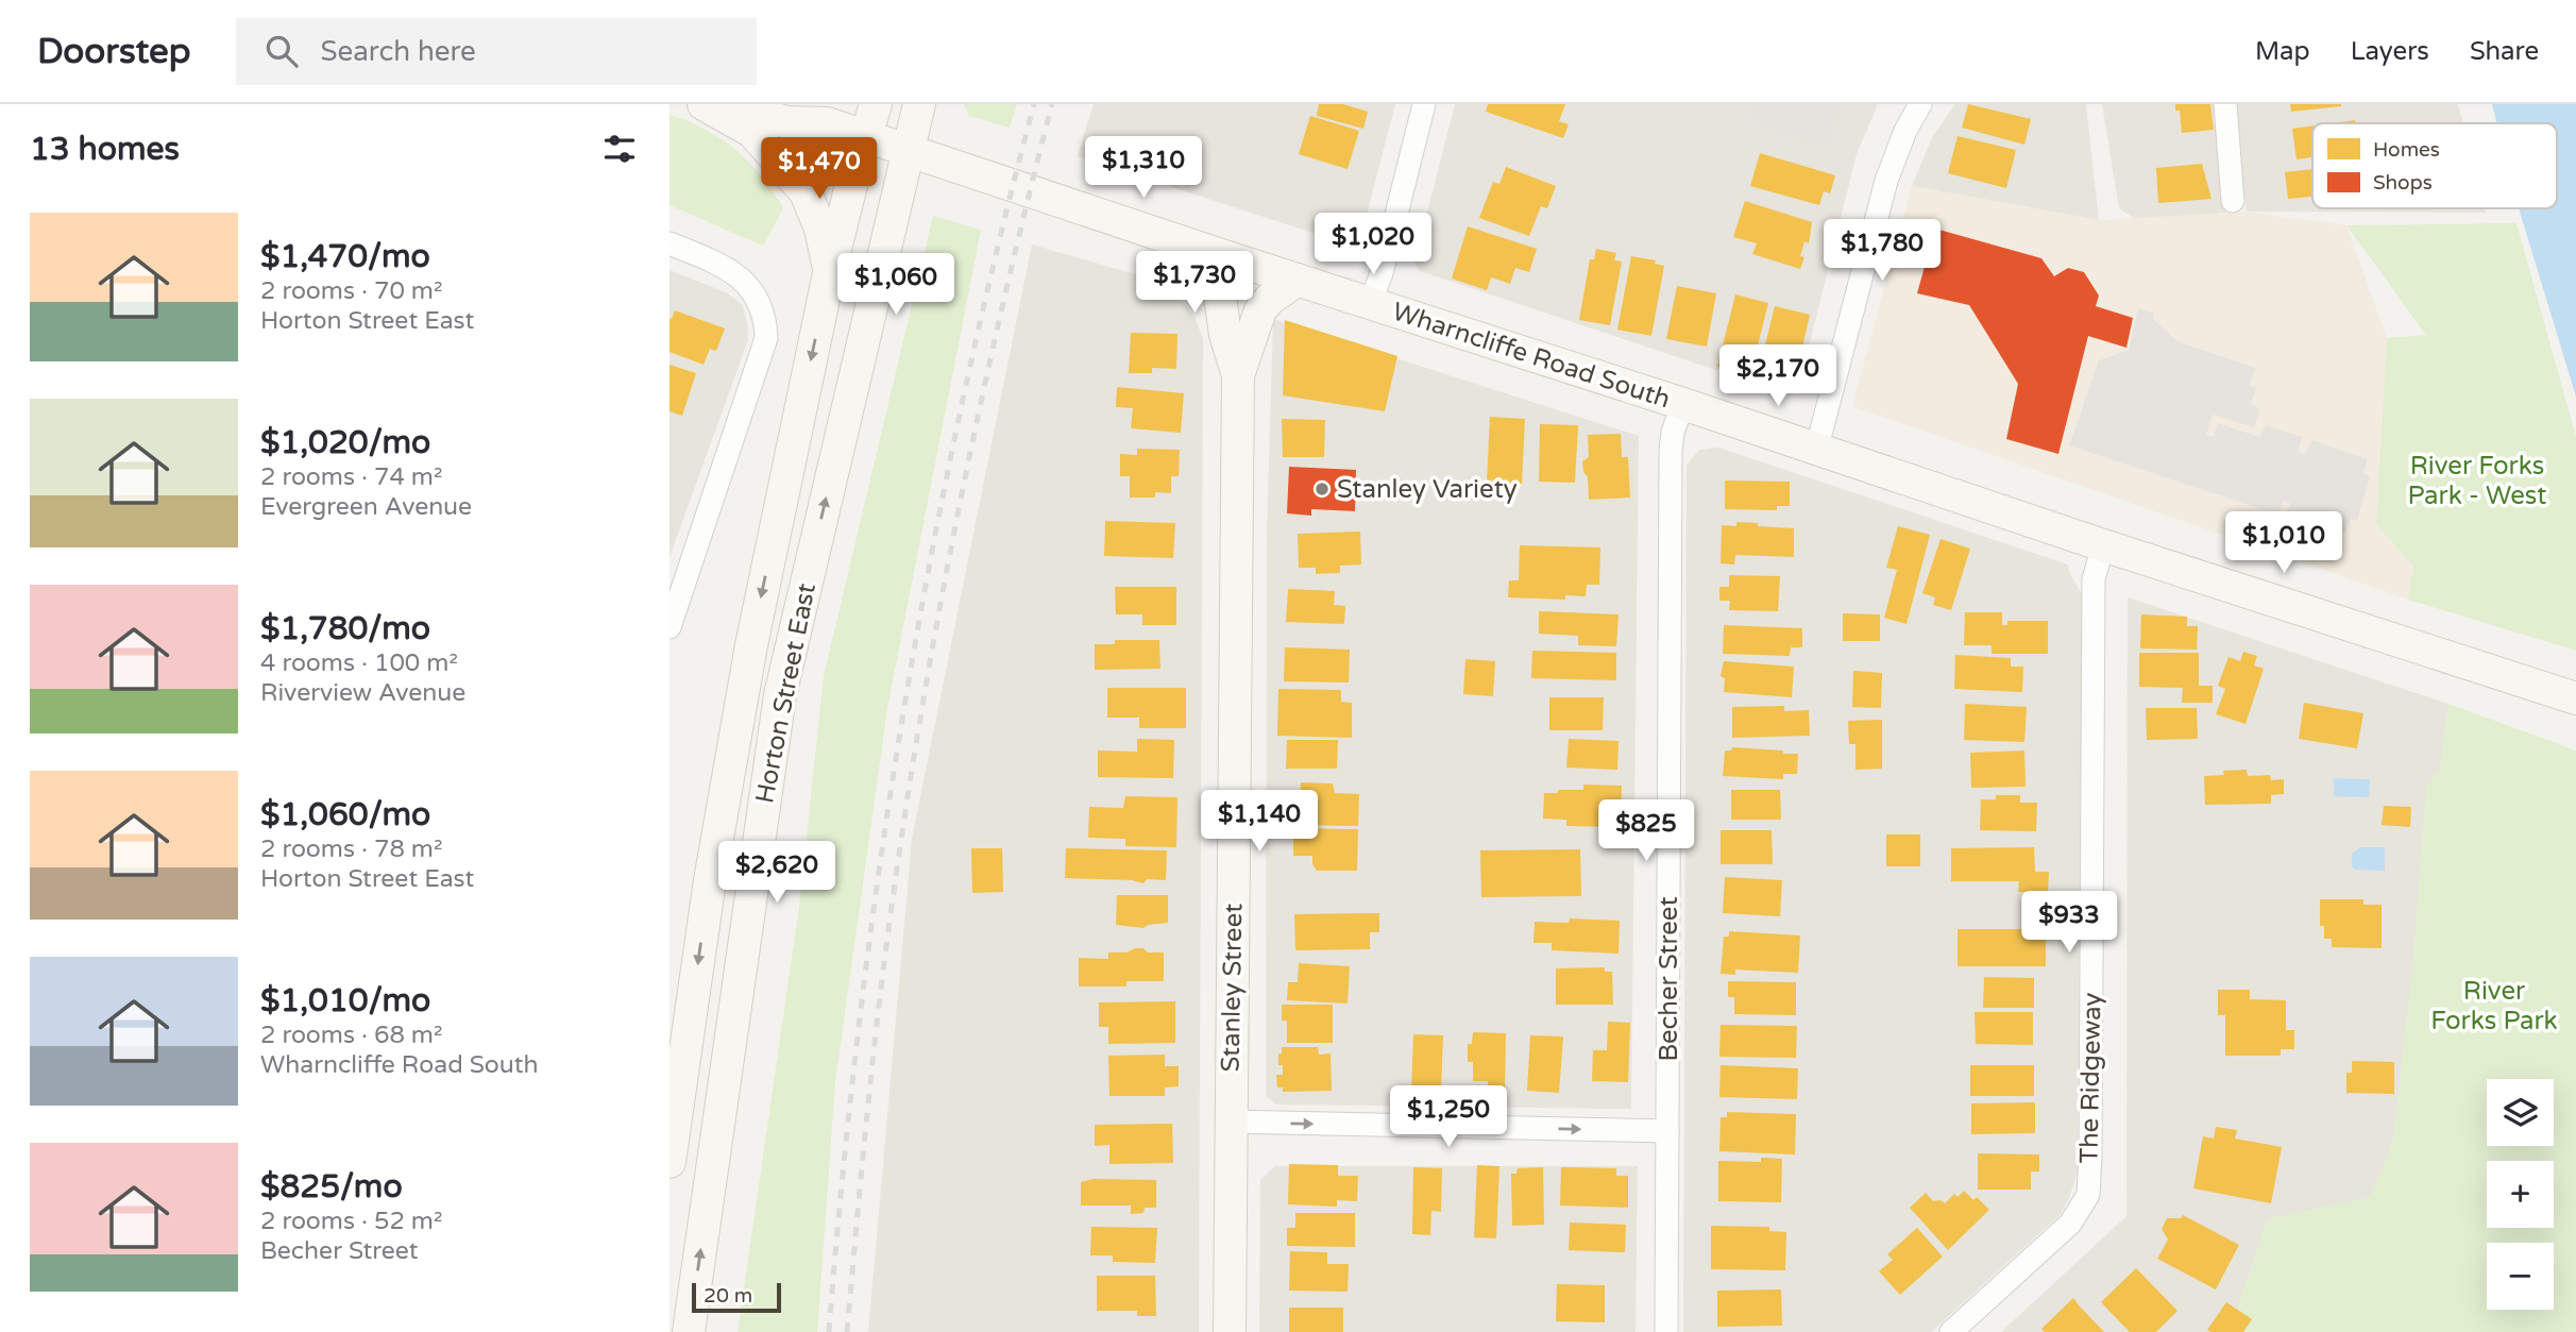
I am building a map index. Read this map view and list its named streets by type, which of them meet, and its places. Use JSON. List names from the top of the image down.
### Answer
{
  "streets": {
    "main road": ["Wharncliffe Road South", "Horton Street East", "Stanley Street"],
    "street": ["Becher Street", "The Ridgeway"]
  },
  "crossings": [
    ["Wharncliffe Road South", "Horton Street East"],
    ["Wharncliffe Road South", "Becher Street"],
    ["Wharncliffe Road South", "Stanley Street"],
    ["Wharncliffe Road South", "The Ridgeway"]
  ],
  "parks": ["River Forks Park - West", "River Forks Park"],
  "places": ["Stanley Variety"],
  "legend": ["Homes", "Shops"],
  "scale_bar": "20 m",
  "page": {
    "header": "Doorstep",
    "search": "Search here",
    "nav": ["Map", "Layers", "Share"],
    "heading": "13 homes",
    "price": [
      "$1,310",
      "$1,470",
      "$1,020",
      "$1,780",
      "$1,730",
      "$1,060",
      "$2,170",
      "$1,010",
      "$1,140",
      "$825",
      "$2,620",
      "$933",
      "$1,250"
    ],
    "list": [
      {
        "name": "$1,470/mo",
        "note": "2 rooms · 70 m² · Horton Street East"
      },
      {
        "name": "$1,020/mo",
        "note": "2 rooms · 74 m² · Evergreen Avenue"
      },
      {
        "name": "$1,780/mo",
        "note": "4 rooms · 100 m² · Riverview Avenue"
      },
      {
        "name": "$1,060/mo",
        "note": "2 rooms · 78 m² · Horton Street East"
      },
      {
        "name": "$1,010/mo",
        "note": "2 rooms · 68 m² · Wharncliffe Road South"
      },
      {
        "name": "$825/mo",
        "note": "2 rooms · 52 m² · Becher Street"
      }
    ],
    "map_buttons": ["+", "−"],
    "scale": "20 m"
  }
}
